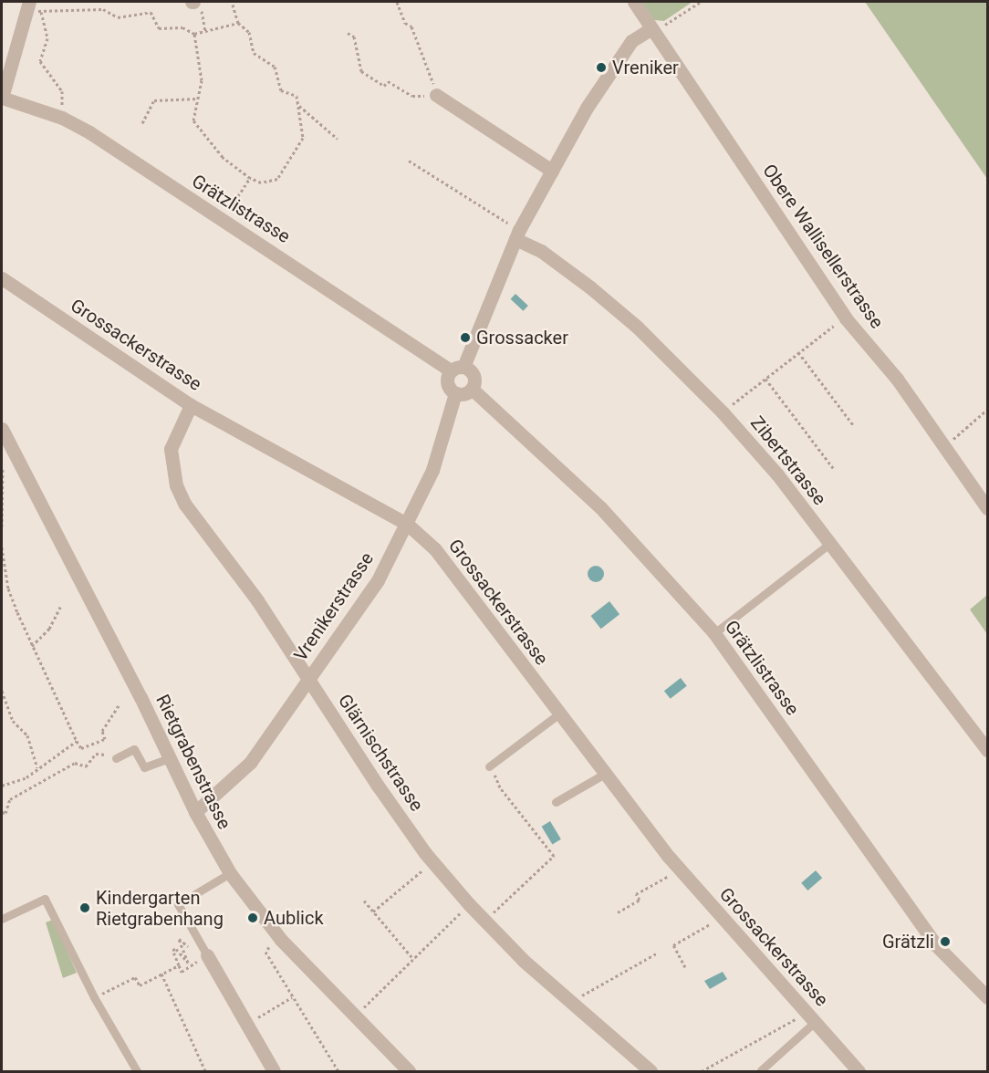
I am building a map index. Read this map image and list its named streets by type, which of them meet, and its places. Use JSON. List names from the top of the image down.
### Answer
{
  "streets": {
    "street": [
      "Grätzlistrasse",
      "Obere Wallisellerstrasse",
      "Grossackerstrasse",
      "Zibertstrasse",
      "Vrenikerstrasse",
      "Glärnischstrasse",
      "Rietgrabenstrasse"
    ]
  },
  "crossings": [
    ["Grätzlistrasse", "Vrenikerstrasse"],
    ["Grossackerstrasse", "Vrenikerstrasse"],
    ["Grossackerstrasse", "Glärnischstrasse"],
    ["Vrenikerstrasse", "Glärnischstrasse"],
    ["Vrenikerstrasse", "Rietgrabenstrasse"]
  ],
  "places": [
    "Vreniker",
    "Grossacker",
    "Kindergarten Rietgrabenhang",
    "Aublick",
    "Grätzli"
  ]
}
